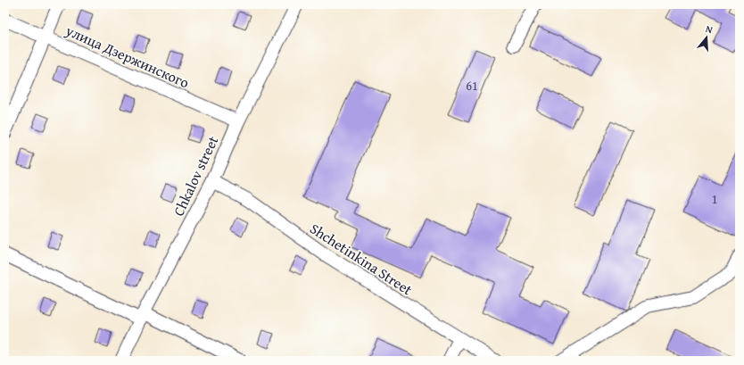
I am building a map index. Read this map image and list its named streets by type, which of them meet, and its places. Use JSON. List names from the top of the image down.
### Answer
{
  "streets": {
    "street": ["улица Дзержинского", "Chkalov street", "Shchetinkina Street"]
  },
  "crossings": [
    ["улица Дзержинского", "Chkalov street"],
    ["Chkalov street", "Shchetinkina Street"]
  ],
  "house_numbers": ["61", "1"],
  "north": "top"
}
